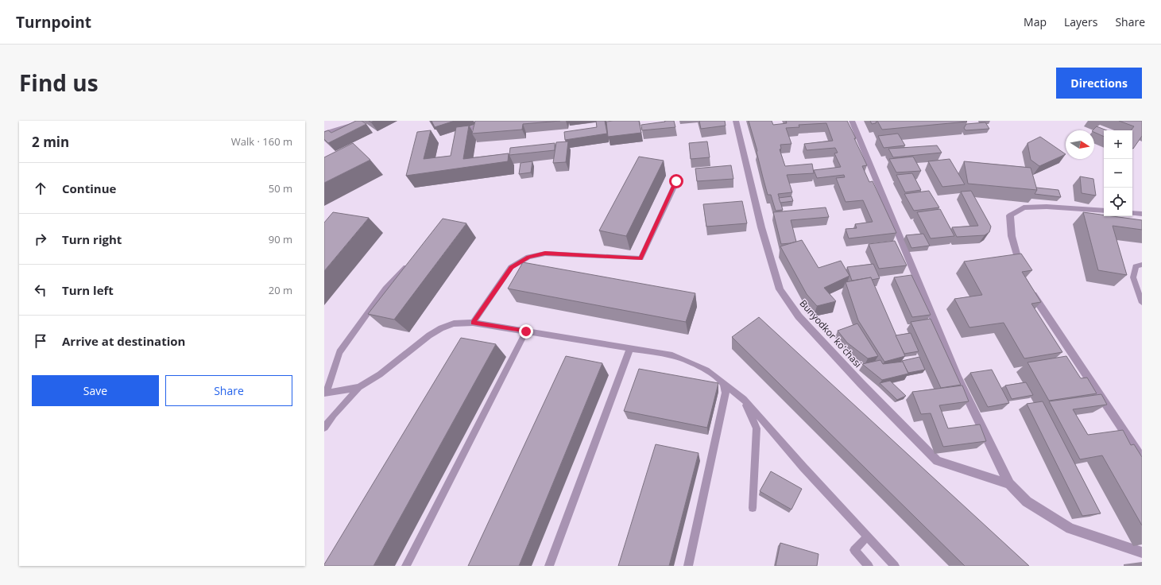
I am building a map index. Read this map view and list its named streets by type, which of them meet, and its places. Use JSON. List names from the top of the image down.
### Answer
{
  "streets": {
    "street": ["Bunyodkor koʻchasi"]
  },
  "north": "right",
  "page": {
    "header": "Turnpoint",
    "nav": ["Map", "Layers", "Share"],
    "title": "Find us",
    "buttons": [
      "Directions",
      ["Save", "Share"]
    ],
    "heading": ["2 min", "Walk · 160 m"],
    "map_buttons": ["+", "−"],
    "list": [
      ["Continue", "50 m"],
      ["Turn right", "90 m"],
      ["Turn left", "20 m"],
      "Arrive at destination"
    ]
  }
}
